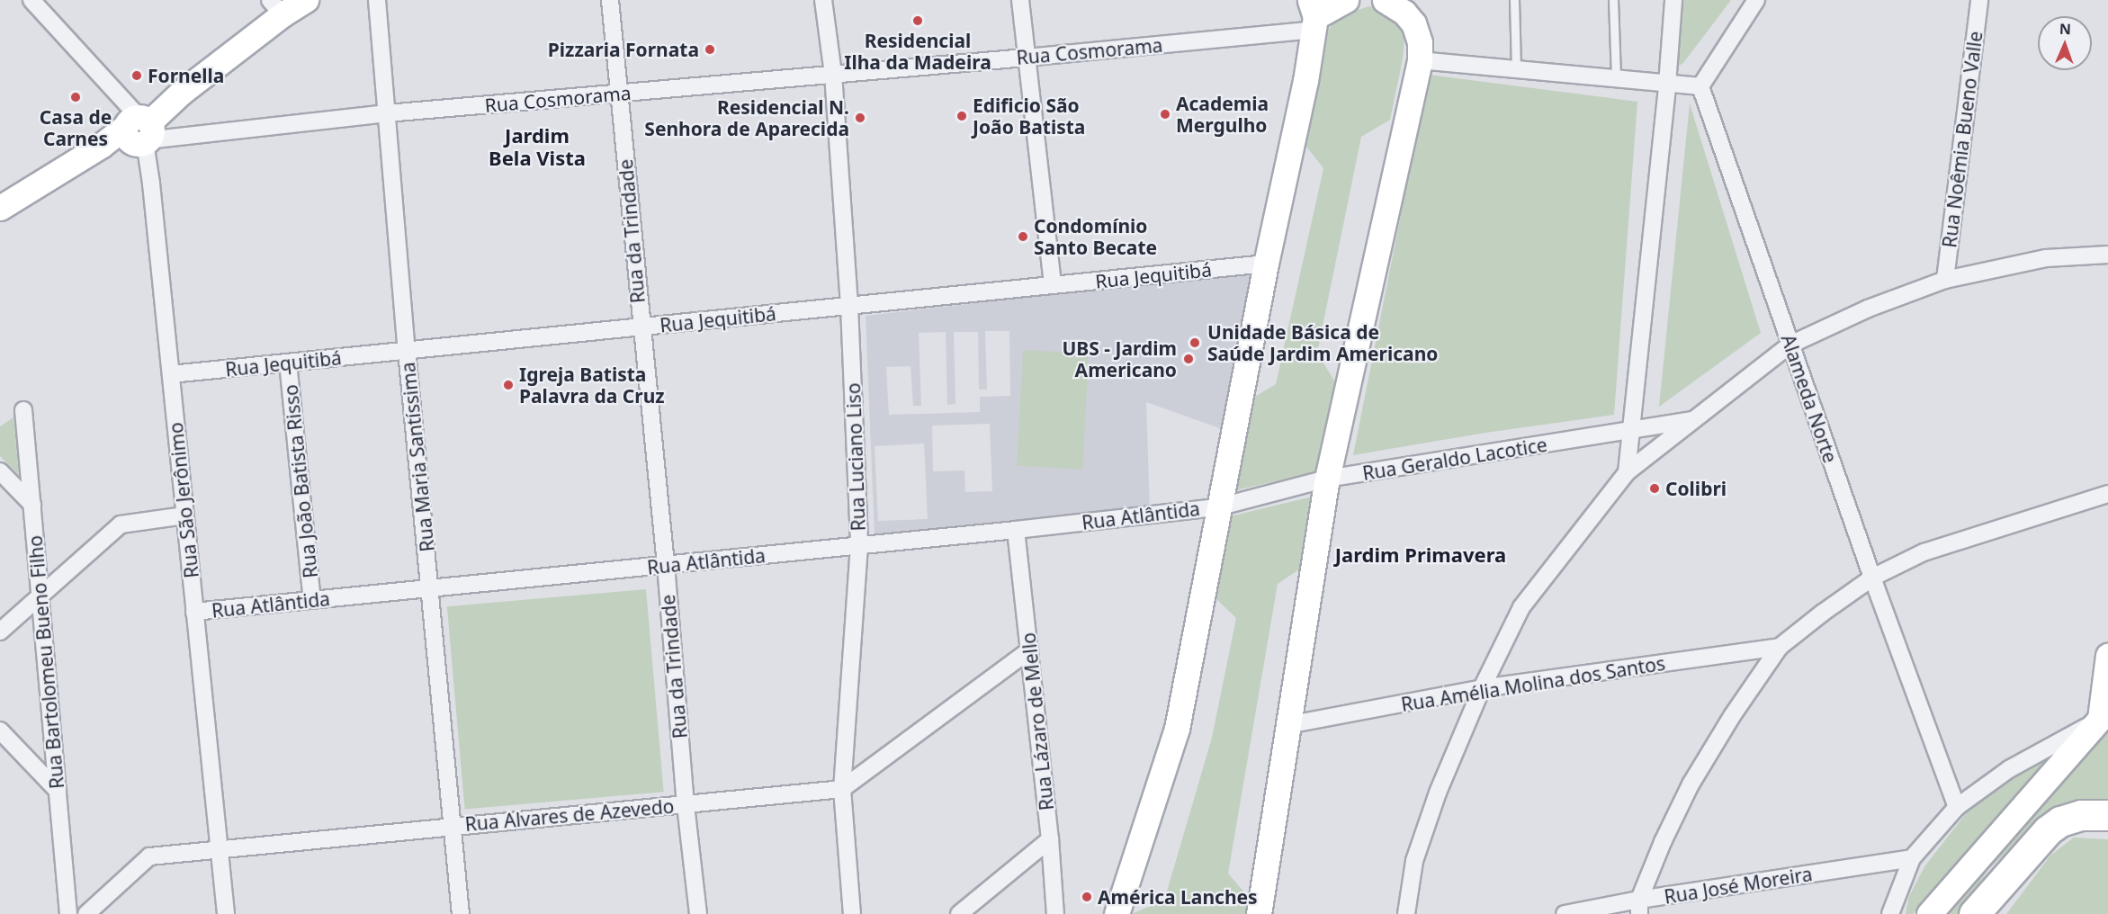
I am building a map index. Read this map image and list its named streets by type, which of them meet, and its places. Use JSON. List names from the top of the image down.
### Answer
{
  "streets": {
    "street": [
      "Rua Cosmorama",
      "Rua Noêmia Bueno Valle",
      "Rua da Trindade",
      "Rua Jequitibá",
      "Alameda Norte",
      "Rua Maria Santíssima",
      "Rua Luciano Liso",
      "Rua Geraldo Lacotice",
      "Rua João Batista Risso",
      "Rua São Jerônimo",
      "Rua Atlântida",
      "Rua Bartolomeu Bueno Filho",
      "Rua Amélia Molina dos Santos",
      "Rua Lázaro de Mello",
      "Rua Alvares de Azevedo",
      "Rua José Moreira"
    ]
  },
  "crossings": [
    ["Rua Cosmorama", "Rua da Trindade"],
    ["Rua Cosmorama", "Rua Maria Santíssima"],
    ["Rua Cosmorama", "Rua Luciano Liso"],
    ["Rua Cosmorama", "Rua São Jerônimo"],
    ["Rua da Trindade", "Rua Jequitibá"],
    ["Rua da Trindade", "Rua Atlântida"],
    ["Rua da Trindade", "Rua Alvares de Azevedo"],
    ["Rua Jequitibá", "Rua Maria Santíssima"],
    ["Rua Jequitibá", "Rua Luciano Liso"],
    ["Rua Jequitibá", "Rua João Batista Risso"],
    ["Rua Jequitibá", "Rua São Jerônimo"],
    ["Rua Maria Santíssima", "Rua Atlântida"],
    ["Rua Maria Santíssima", "Rua Alvares de Azevedo"],
    ["Rua Luciano Liso", "Rua Atlântida"],
    ["Rua Luciano Liso", "Rua Alvares de Azevedo"],
    ["Rua Geraldo Lacotice", "Rua Atlântida"],
    ["Rua João Batista Risso", "Rua Atlântida"],
    ["Rua São Jerônimo", "Rua Atlântida"],
    ["Rua São Jerônimo", "Rua Alvares de Azevedo"],
    ["Rua Atlântida", "Rua Lázaro de Mello"]
  ],
  "districts": ["Jardim Bela Vista", "Jardim Primavera"],
  "places": [
    "Residencial Ilha da Madeira",
    "Pizzaria Fornata",
    "Fornella",
    "Casa de Carnes",
    "Academia Mergulho",
    "Edificio São João Batista",
    "Residencial N. Senhora de Aparecida",
    "Condomínio Santo Becate",
    "Unidade Básica de Saúde Jardim Americano",
    "UBS - Jardim Americano",
    "Igreja Batista Palavra da Cruz",
    "Colibri",
    "América Lanches"
  ],
  "north": "top"
}
